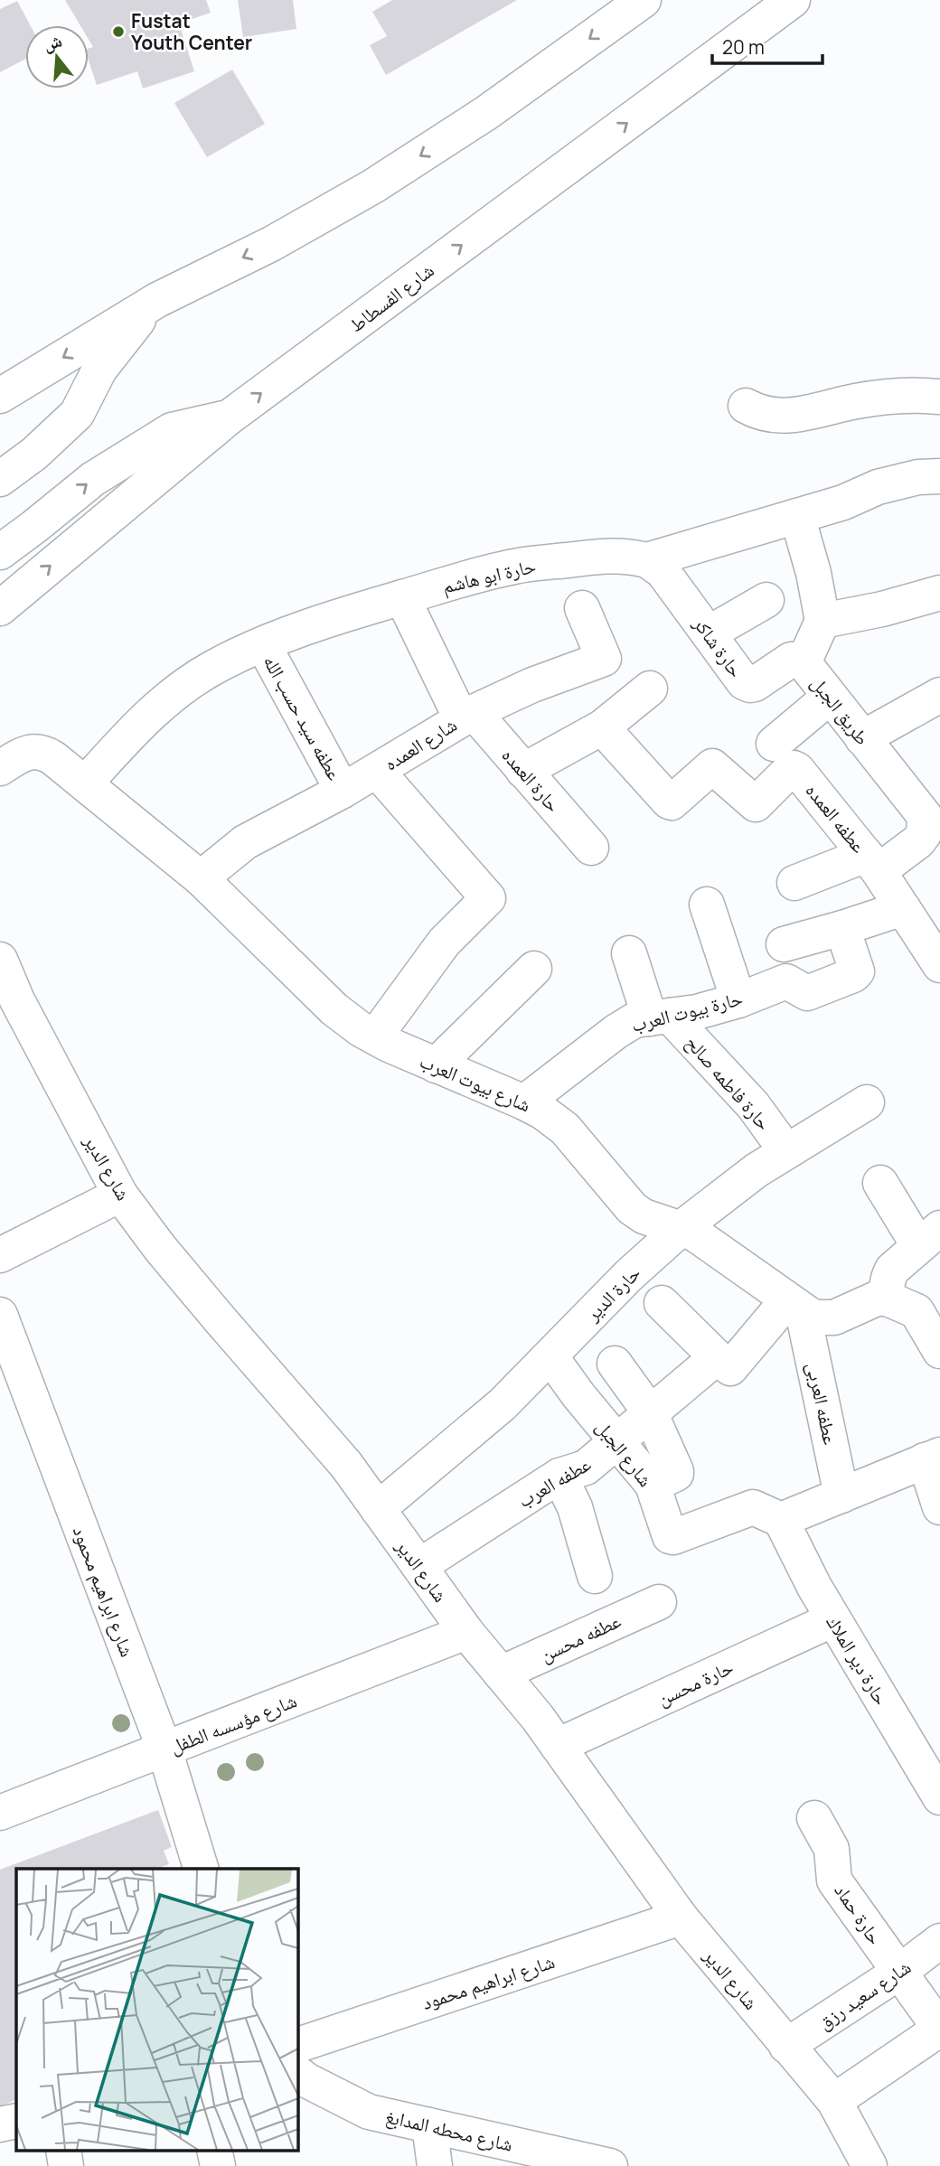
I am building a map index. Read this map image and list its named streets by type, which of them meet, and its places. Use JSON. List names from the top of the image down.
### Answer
{
  "streets": {
    "street": [
      "شارع الفسطاط",
      "حارة ابو هاشم",
      "حارة شاكر",
      "طريق الجبل",
      "عطفه سيد حسب الله",
      "شارع العمده",
      "حارة العمده",
      "عطفه العمده",
      "حارة بيوت العرب",
      "شارع بيوت العرب",
      "حارة فاطمه صالح",
      "شارع الدير",
      "حارة الدير",
      "عطفه العربى",
      "شارع الجبل",
      "عطفه العرب",
      "شارع ابراهيم محمود",
      "عطفه محسن",
      "حارة دير الملاك",
      "حارة محسن",
      "شارع مؤسسه الطفل",
      "حارة حماد",
      "شارع سعيد رزق",
      "شارع محطه المدابغ"
    ]
  },
  "crossings": [
    ["حارة ابو هاشم", "حارة شاكر"],
    ["حارة ابو هاشم", "عطفه سيد حسب الله"],
    ["حارة ابو هاشم", "حارة العمده"],
    ["حارة ابو هاشم", "شارع بيوت العرب"],
    ["حارة شاكر", "طريق الجبل"],
    ["طريق الجبل", "عطفه العمده"],
    ["عطفه سيد حسب الله", "شارع العمده"],
    ["شارع العمده", "حارة العمده"],
    ["شارع العمده", "شارع بيوت العرب"],
    ["حارة بيوت العرب", "شارع بيوت العرب"],
    ["حارة بيوت العرب", "حارة فاطمه صالح"],
    ["شارع بيوت العرب", "حارة الدير"],
    ["شارع بيوت العرب", "عطفه العربى"],
    ["حارة فاطمه صالح", "حارة الدير"],
    ["شارع الدير", "حارة الدير"],
    ["شارع الدير", "عطفه العرب"],
    ["شارع الدير", "شارع ابراهيم محمود"],
    ["شارع الدير", "عطفه محسن"],
    ["شارع الدير", "حارة محسن"],
    ["شارع الدير", "شارع مؤسسه الطفل"],
    ["شارع الدير", "حارة حماد"],
    ["شارع الدير", "شارع سعيد رزق"],
    ["حارة الدير", "شارع الجبل"],
    ["شارع الجبل", "عطفه العرب"],
    ["شارع الجبل", "حارة دير الملاك"],
    ["شارع ابراهيم محمود", "شارع مؤسسه الطفل"],
    ["حارة دير الملاك", "حارة محسن"],
    ["حارة حماد", "شارع سعيد رزق"]
  ],
  "places": ["Fustat Youth Center"],
  "scale_bar": "20 m",
  "north": "top"
}
